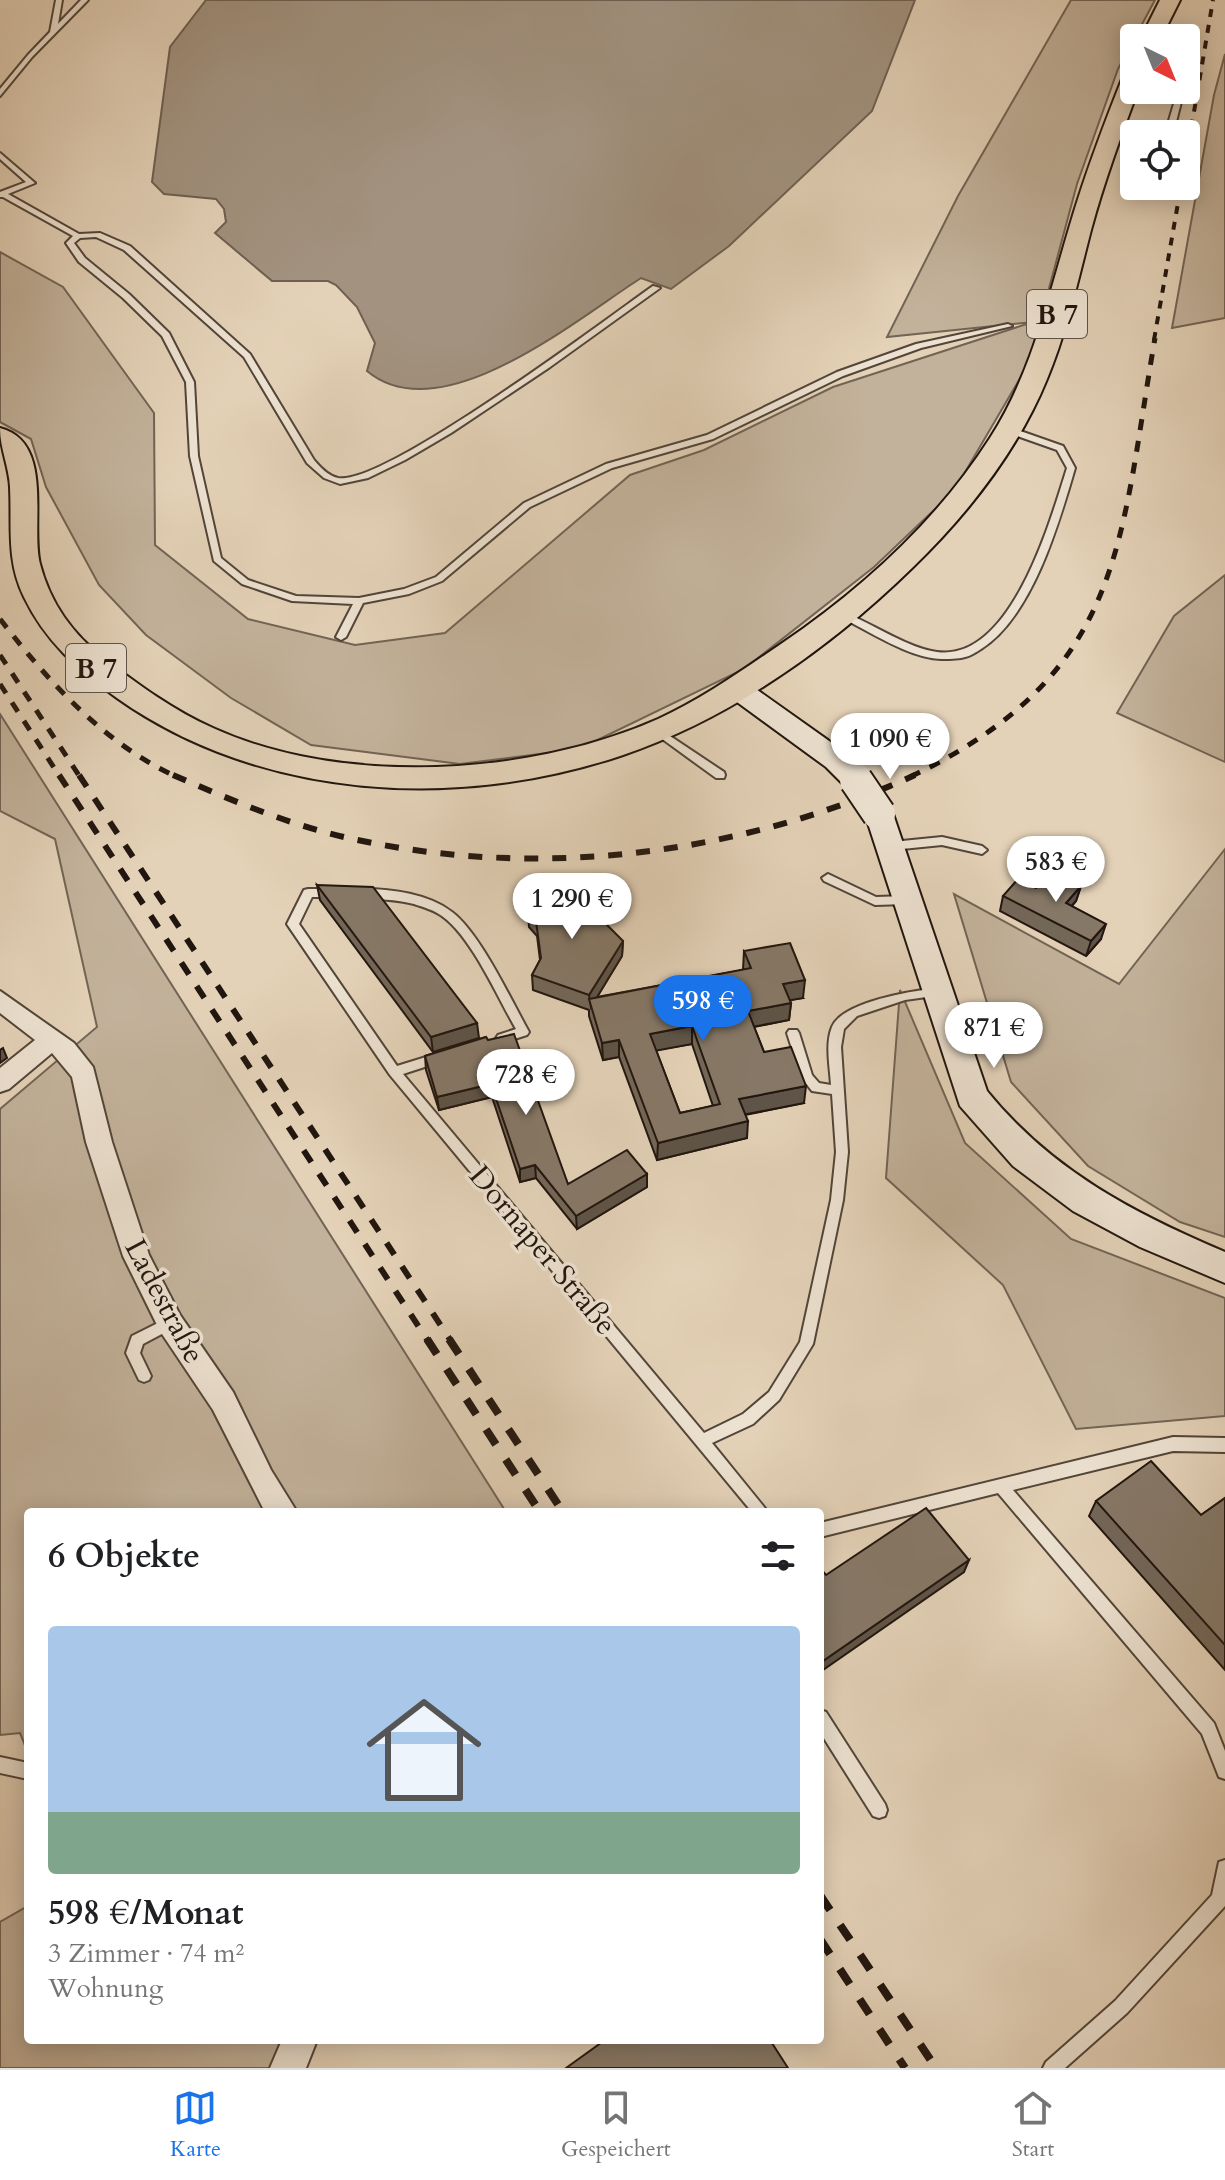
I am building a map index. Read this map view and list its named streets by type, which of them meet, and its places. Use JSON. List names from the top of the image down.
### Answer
{
  "streets": {
    "main road": ["B 7"],
    "street": ["Ladestraße"],
    "lane": ["Dornaper Straße"]
  },
  "north": "bottom right",
  "page": {
    "price": [
      "1 090 €",
      "583 €",
      "1 290 €",
      "598 €",
      "871 €",
      "728 €"
    ],
    "heading": "6 Objekte",
    "list": [
      {
        "name": "598 €/Monat",
        "note": "3 Zimmer · 74 m² · Wohnung"
      }
    ],
    "tabs": ["Karte", "Gespeichert", "Start"]
  }
}
